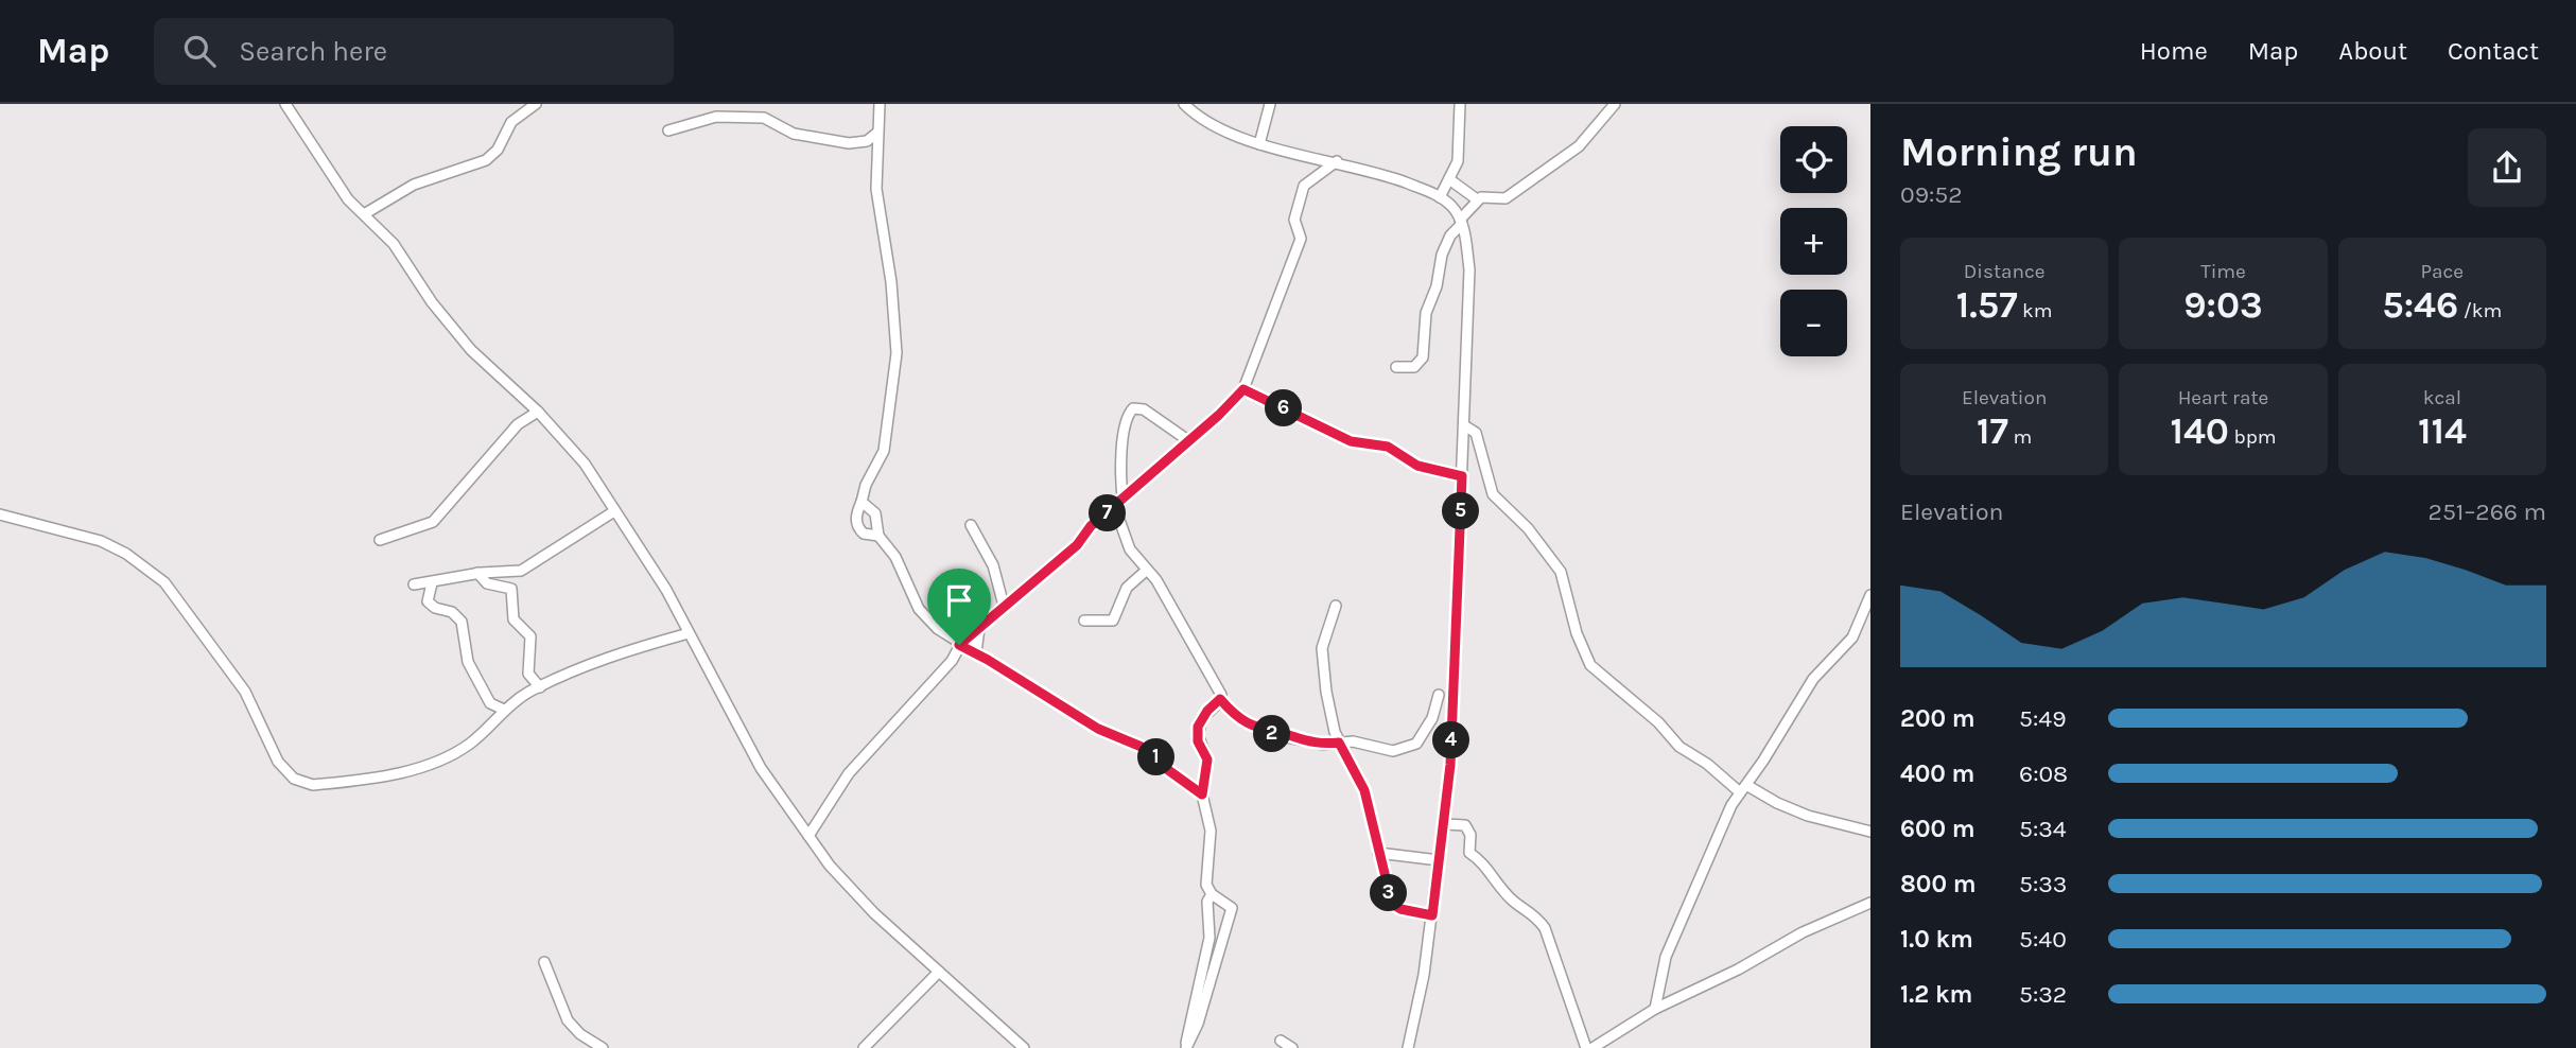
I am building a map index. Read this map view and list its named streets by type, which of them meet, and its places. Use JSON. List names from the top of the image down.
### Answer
{
  "page": {
    "header": "Map",
    "search": "Search here",
    "nav": [
      "Home",
      "Map",
      "About",
      "Contact"
    ],
    "heading": ["Morning run", "09:52"],
    "map_buttons": ["+", "−"],
    "stats": [
      ["Distance", "1.57 km"],
      ["Time", "9:03"],
      ["Pace", "5:46 /km"],
      ["Elevation", "17 m"],
      ["Heart rate", "140 bpm"],
      ["kcal", "114"]
    ],
    "pins": [
      "6",
      "5",
      "7",
      "2",
      "4",
      "1",
      "3"
    ],
    "chart": ["Elevation", "251–266 m"],
    "list": [
      {
        "name": "200 m",
        "note": "5:49"
      },
      {
        "name": "400 m",
        "note": "6:08"
      },
      {
        "name": "600 m",
        "note": "5:34"
      },
      {
        "name": "800 m",
        "note": "5:33"
      },
      {
        "name": "1.0 km",
        "note": "5:40"
      },
      {
        "name": "1.2 km",
        "note": "5:32"
      }
    ]
  }
}
